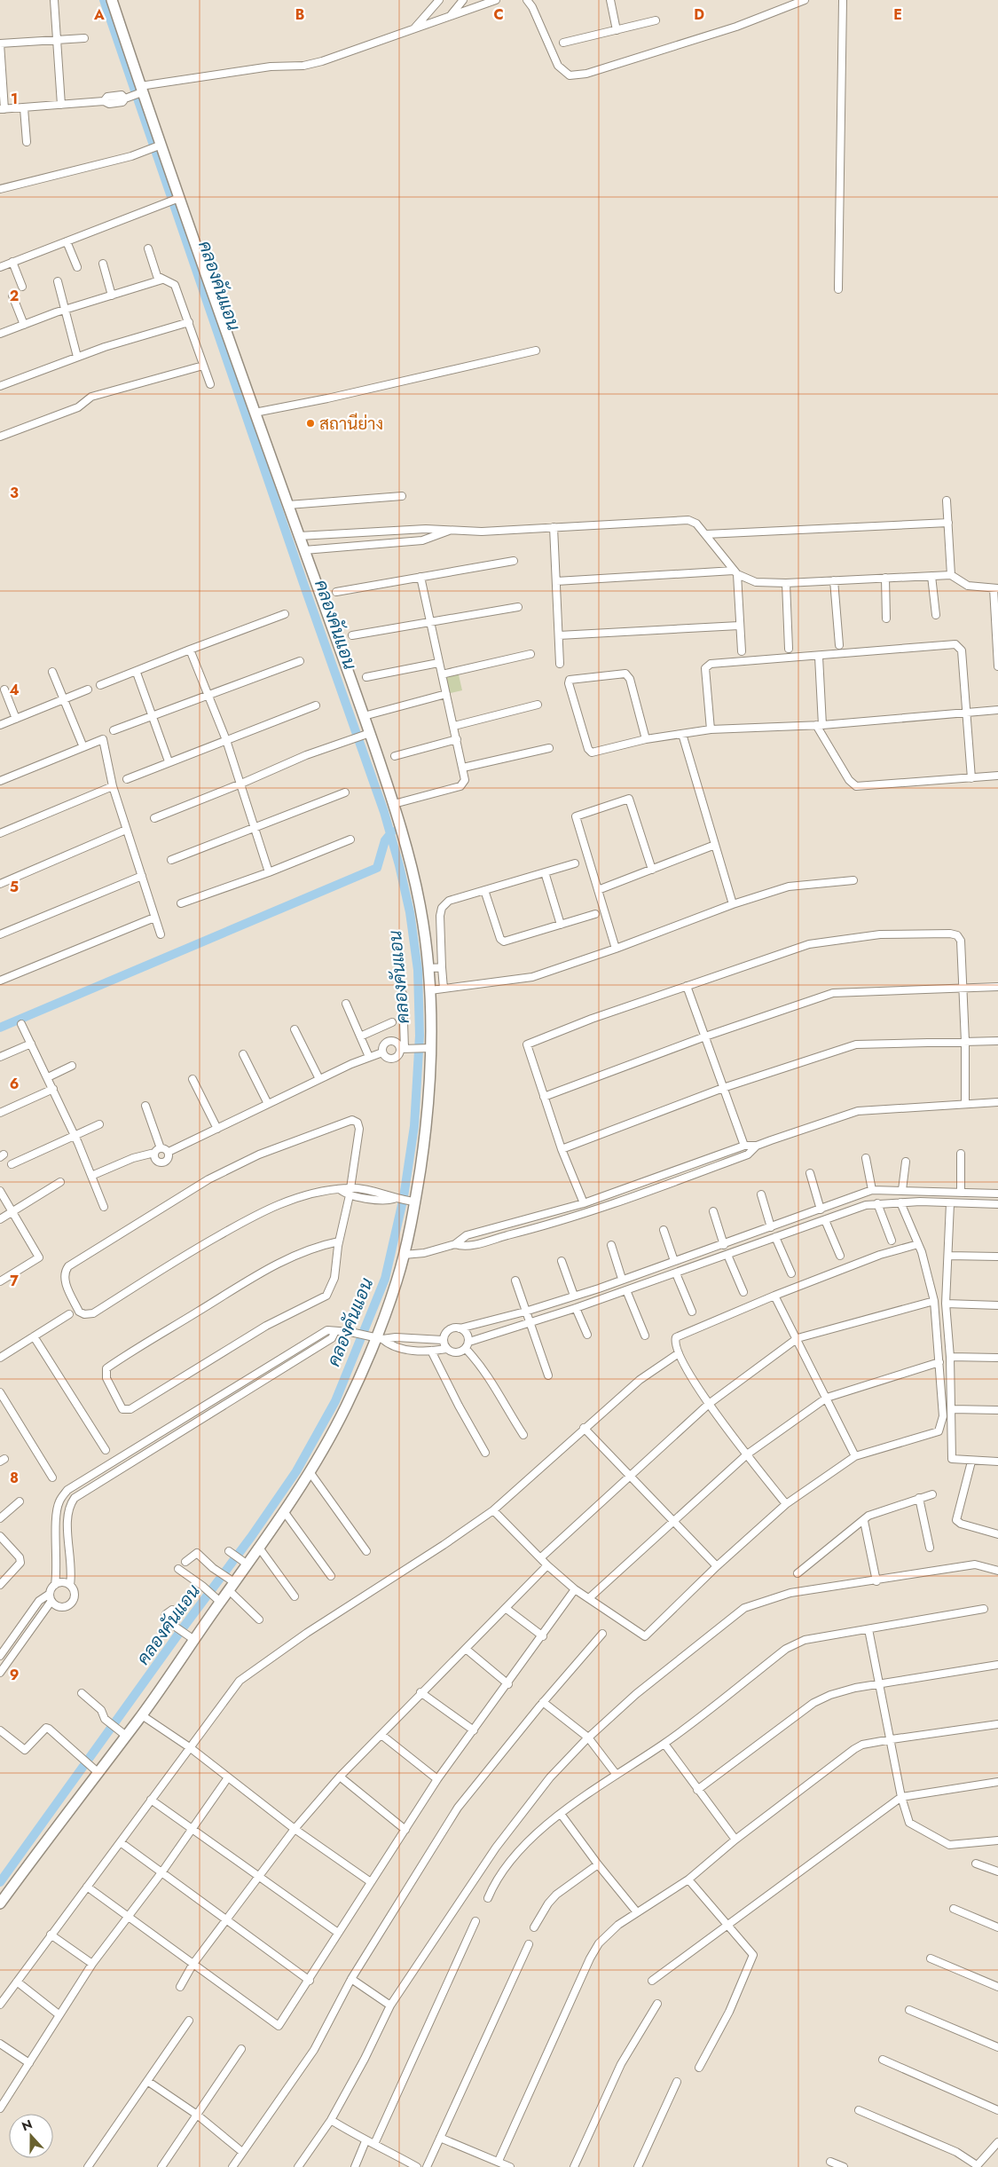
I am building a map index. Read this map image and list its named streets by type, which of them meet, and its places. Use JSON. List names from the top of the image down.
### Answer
{
  "water": ["คลองคันแอน"],
  "places": ["สถานีย่าง"],
  "north": "top",
  "grid": {
    "columns": [
      "A",
      "B",
      "C",
      "D",
      "E"
    ],
    "rows": [
      "1",
      "2",
      "3",
      "4",
      "5",
      "6",
      "7",
      "8",
      "9"
    ]
  }
}
